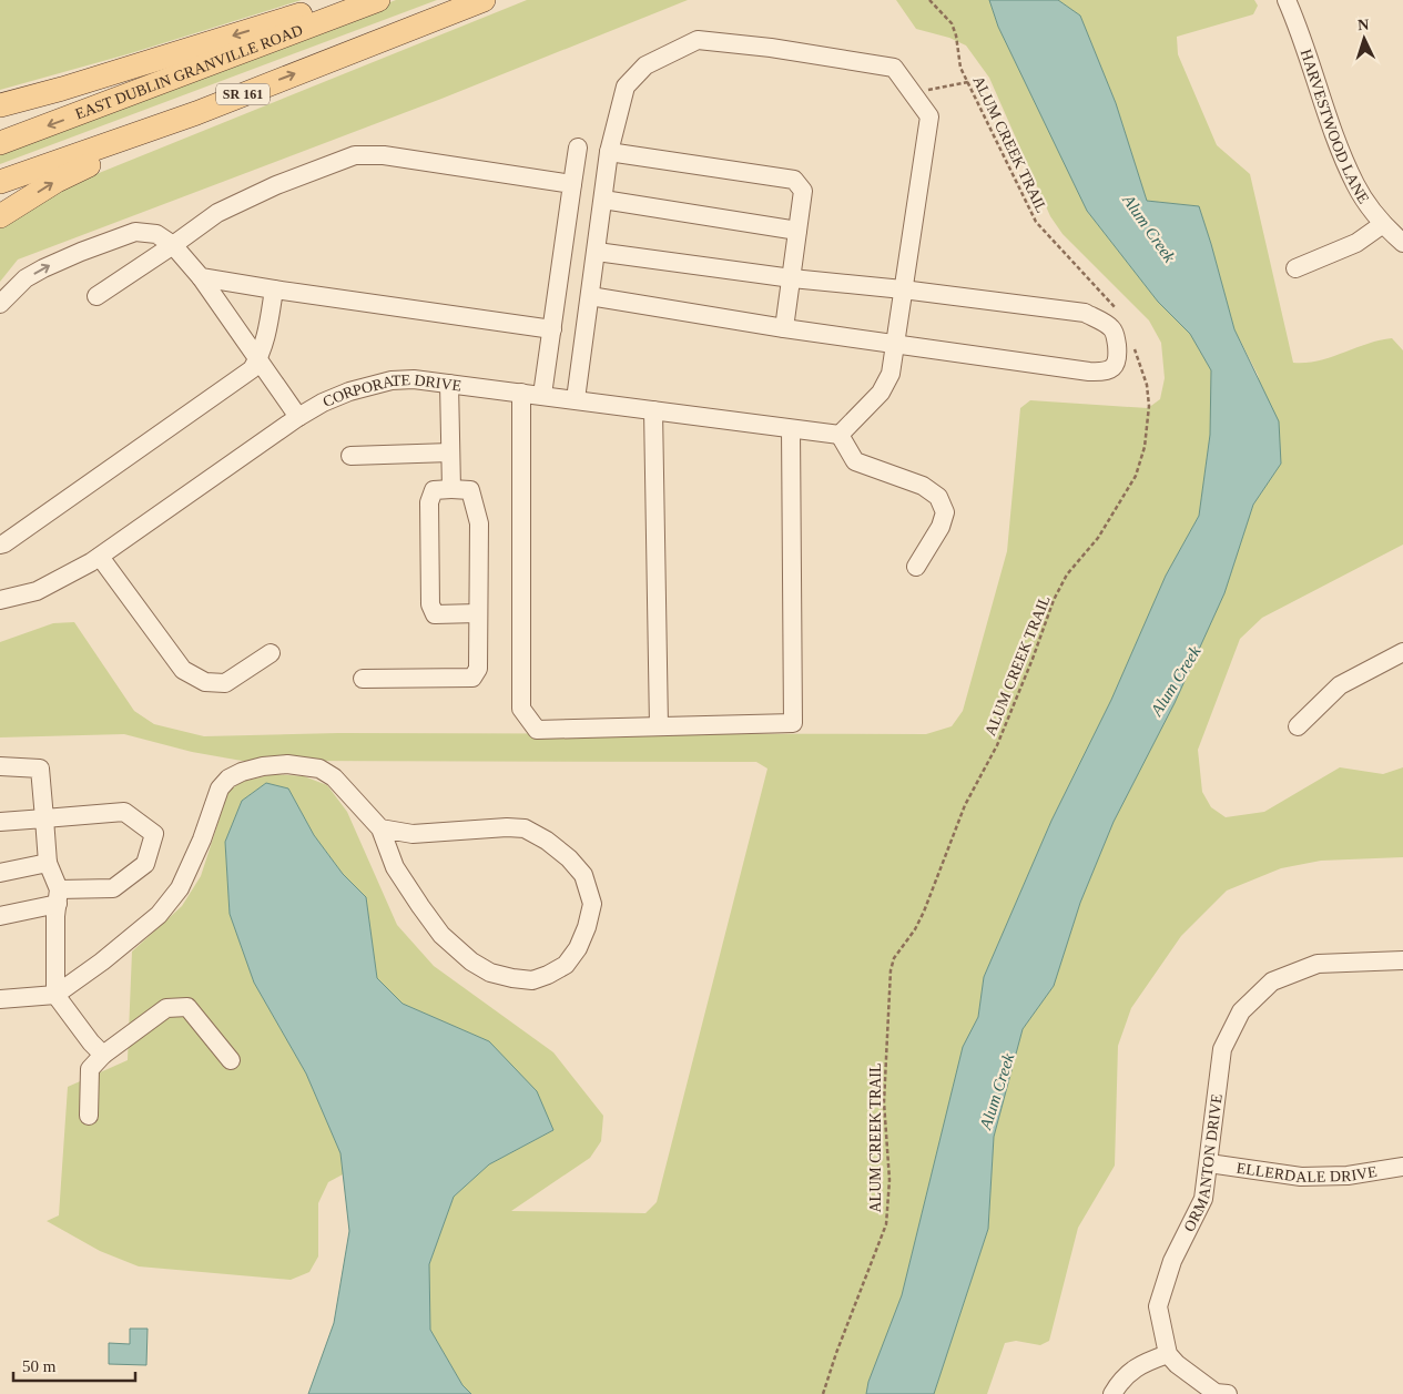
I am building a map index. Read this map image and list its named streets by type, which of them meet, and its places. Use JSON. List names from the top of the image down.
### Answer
{
  "streets": {
    "main road": ["EAST DUBLIN GRANVILLE ROAD", "SR 161"],
    "street": [
      "HARVESTWOOD LANE",
      "CORPORATE DRIVE",
      "ORMANTON DRIVE",
      "ELLERDALE DRIVE"
    ],
    "path": ["ALUM CREEK TRAIL"]
  },
  "crossings": [
    ["ORMANTON DRIVE", "ELLERDALE DRIVE"]
  ],
  "water": ["Alum Creek"],
  "scale_bar": "50 m",
  "north": "top"
}
